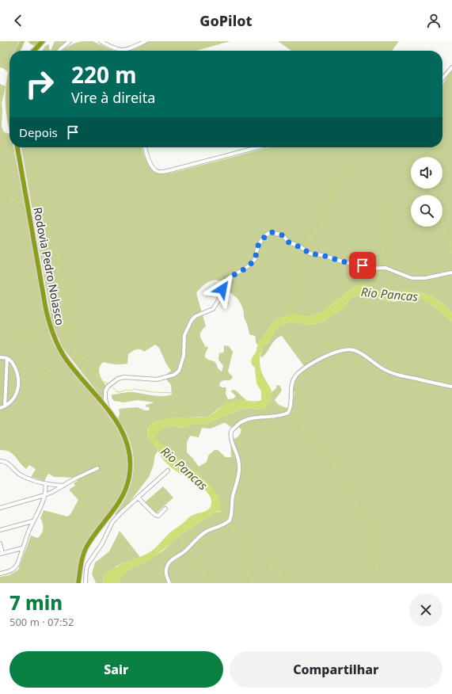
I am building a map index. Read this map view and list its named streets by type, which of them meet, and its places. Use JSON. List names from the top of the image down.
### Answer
{
  "streets": {
    "highway": ["Rodovia Pedro Nolasco"]
  },
  "water": ["Rio Pancas"],
  "page": {
    "header": "GoPilot",
    "turn": ["220 m", "Vire à direita"],
    "then": "Depois",
    "heading": ["7 min", "500 m · 07:52"],
    "buttons": ["Sair", "Compartilhar"]
  }
}
